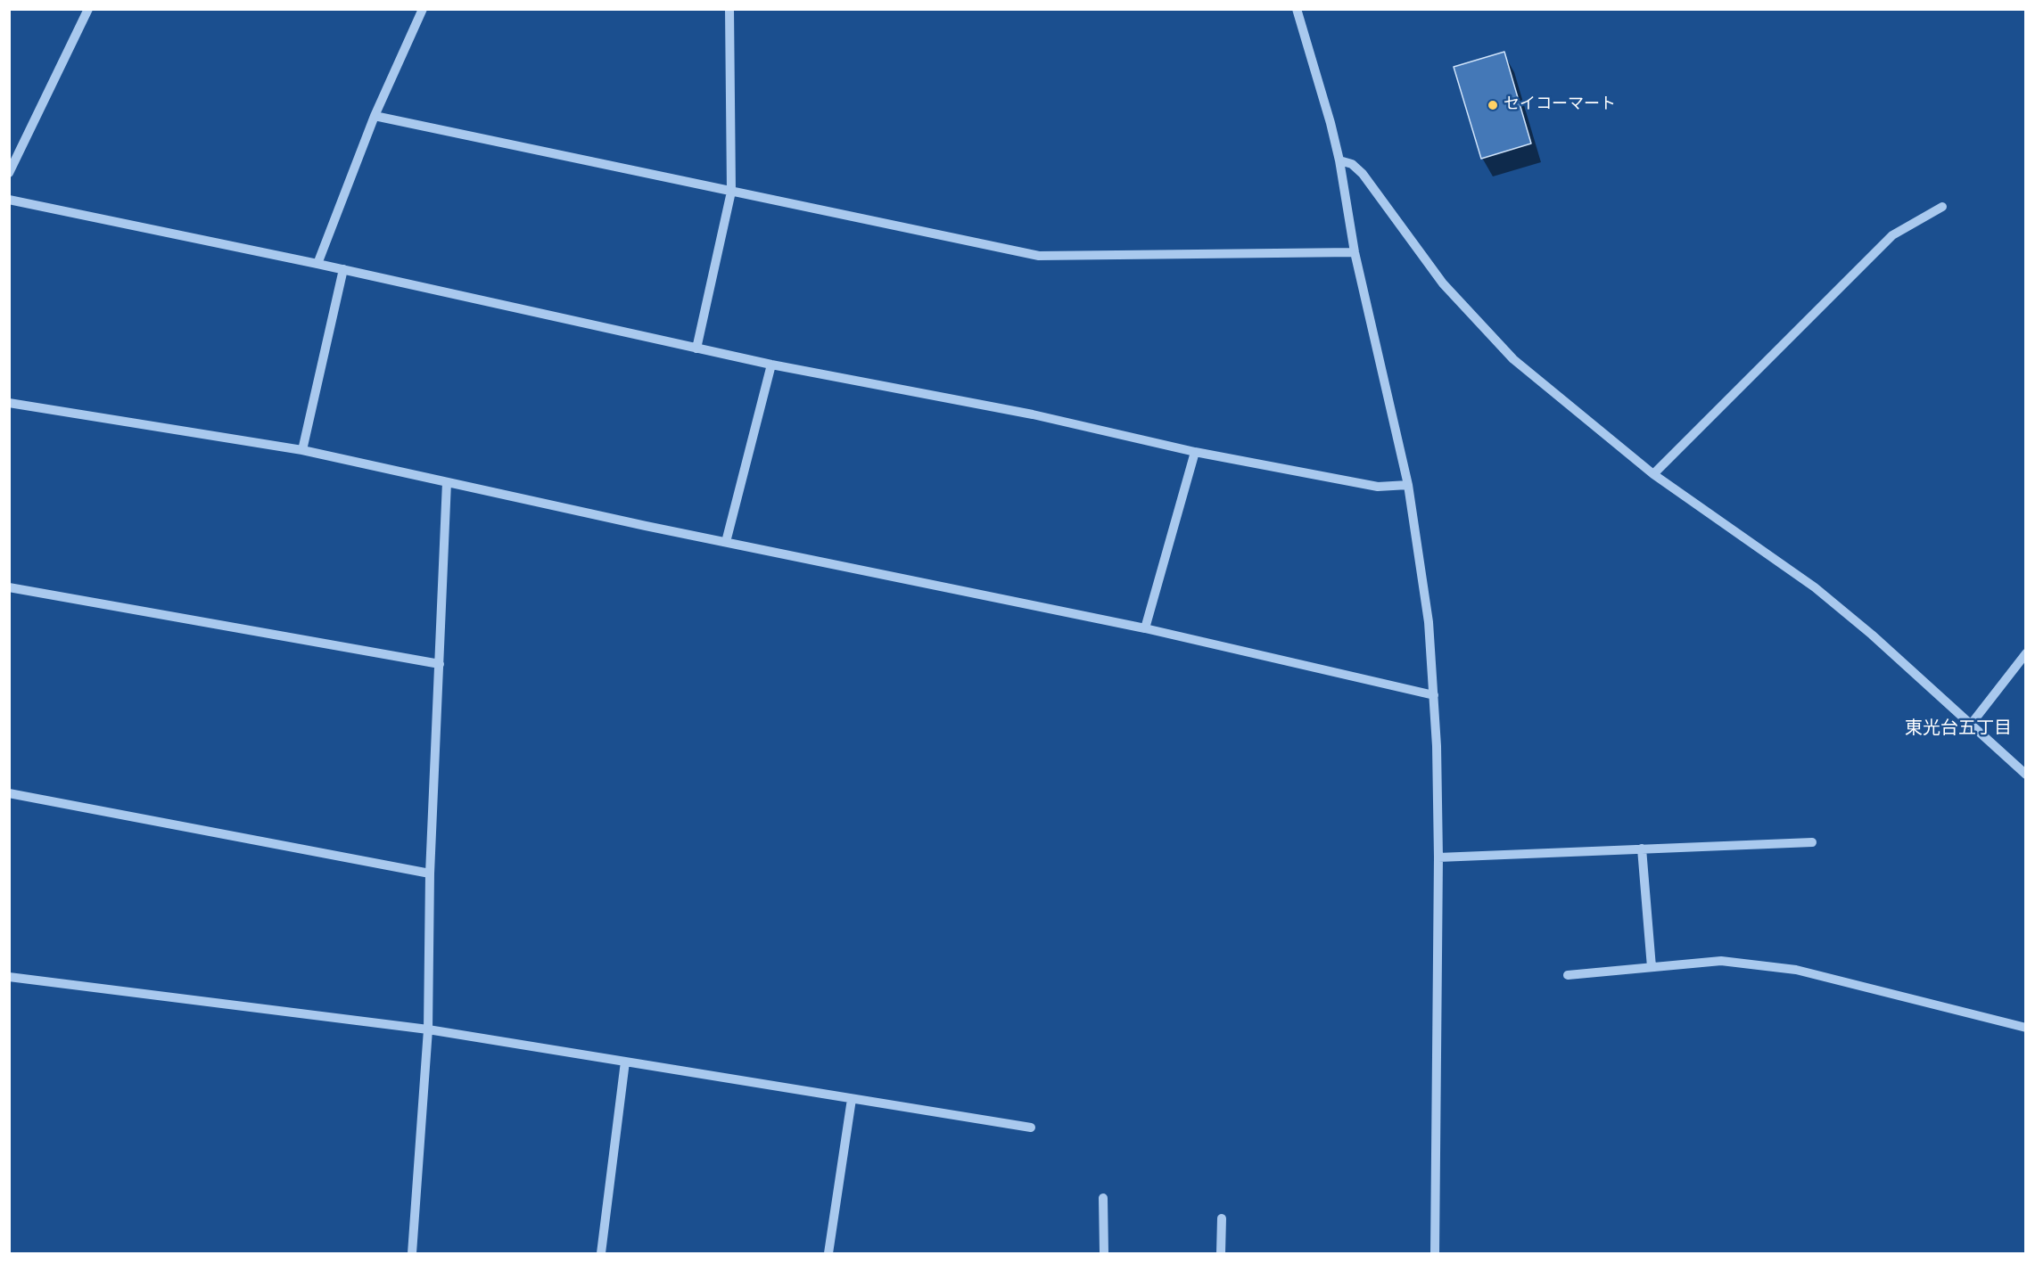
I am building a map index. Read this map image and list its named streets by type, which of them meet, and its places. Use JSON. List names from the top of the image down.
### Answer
{
  "districts": ["東光台五丁目"],
  "places": ["セイコーマート"]
}
